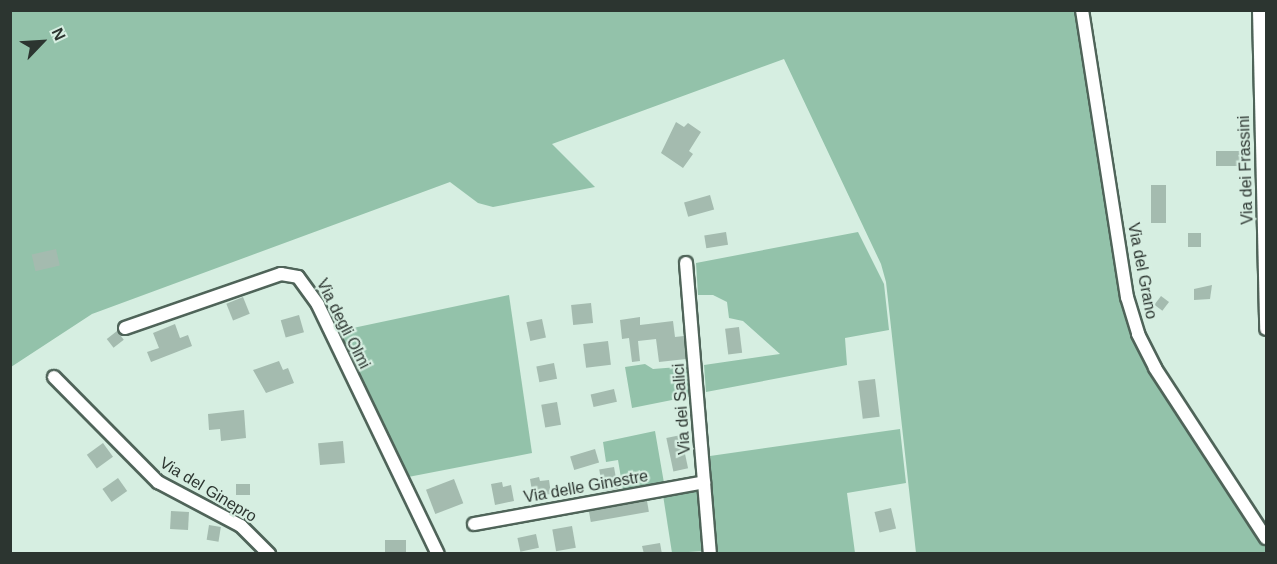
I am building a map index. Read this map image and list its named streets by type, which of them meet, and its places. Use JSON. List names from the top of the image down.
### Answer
{
  "streets": {
    "street": [
      "Via dei Frassini",
      "Via del Grano",
      "Via degli Olmi",
      "Via dei Salici",
      "Via delle Ginestre",
      "Via del Ginepro"
    ]
  },
  "crossings": [
    ["Via dei Salici", "Via delle Ginestre"]
  ],
  "north": "top right"
}
